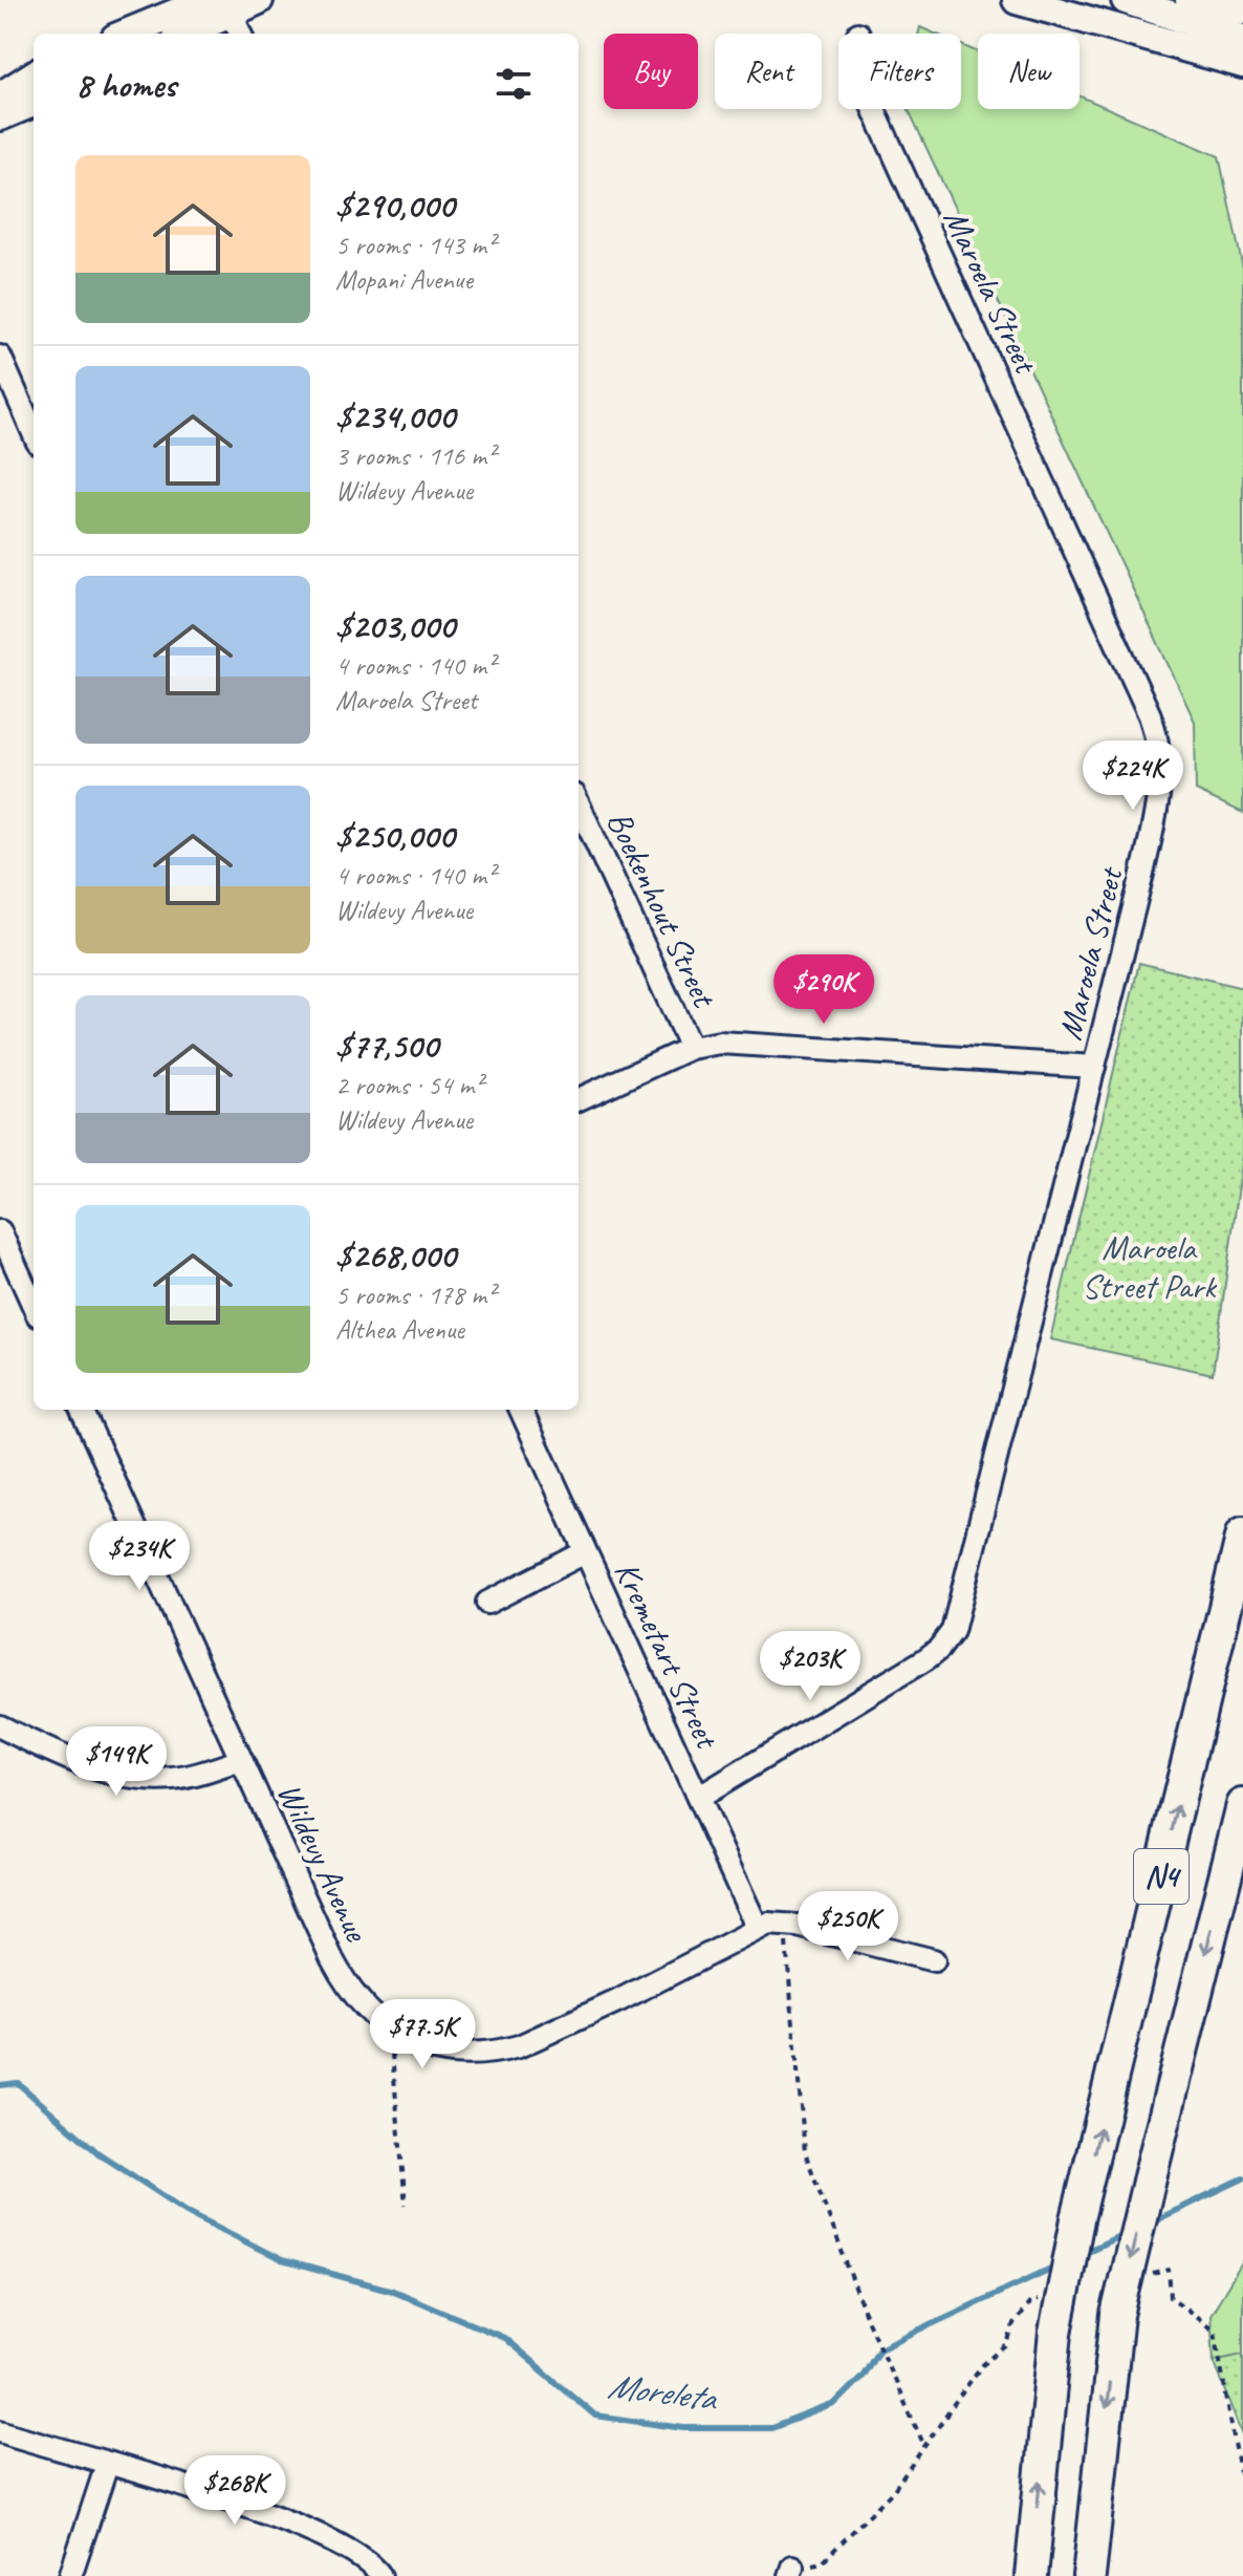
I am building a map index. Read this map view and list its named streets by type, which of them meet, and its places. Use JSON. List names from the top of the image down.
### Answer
{
  "streets": {
    "highway": ["N4"],
    "street": [
      "Maroela Street",
      "Boekenhout Street",
      "Kremetart Street",
      "Wildevy Avenue"
    ]
  },
  "crossings": [
    ["Maroela Street", "Kremetart Street"],
    ["Kremetart Street", "Wildevy Avenue"]
  ],
  "water": ["Moreleta"],
  "parks": ["Maroela Street Park"],
  "page": {
    "chip": [
      "Buy",
      "Rent",
      "Filters",
      "New"
    ],
    "heading": "8 homes",
    "list": [
      {
        "name": "$290,000",
        "note": "5 rooms · 143 m² · Mopani Avenue"
      },
      {
        "name": "$234,000",
        "note": "3 rooms · 116 m² · Wildevy Avenue"
      },
      {
        "name": "$203,000",
        "note": "4 rooms · 140 m² · Maroela Street"
      },
      {
        "name": "$250,000",
        "note": "4 rooms · 140 m² · Wildevy Avenue"
      },
      {
        "name": "$77,500",
        "note": "2 rooms · 54 m² · Wildevy Avenue"
      },
      {
        "name": "$268,000",
        "note": "5 rooms · 178 m² · Althea Avenue"
      }
    ],
    "price": [
      "$224K",
      "$290K",
      "$234K",
      "$203K",
      "$149K",
      "$250K",
      "$77.5K",
      "$268K"
    ]
  }
}
